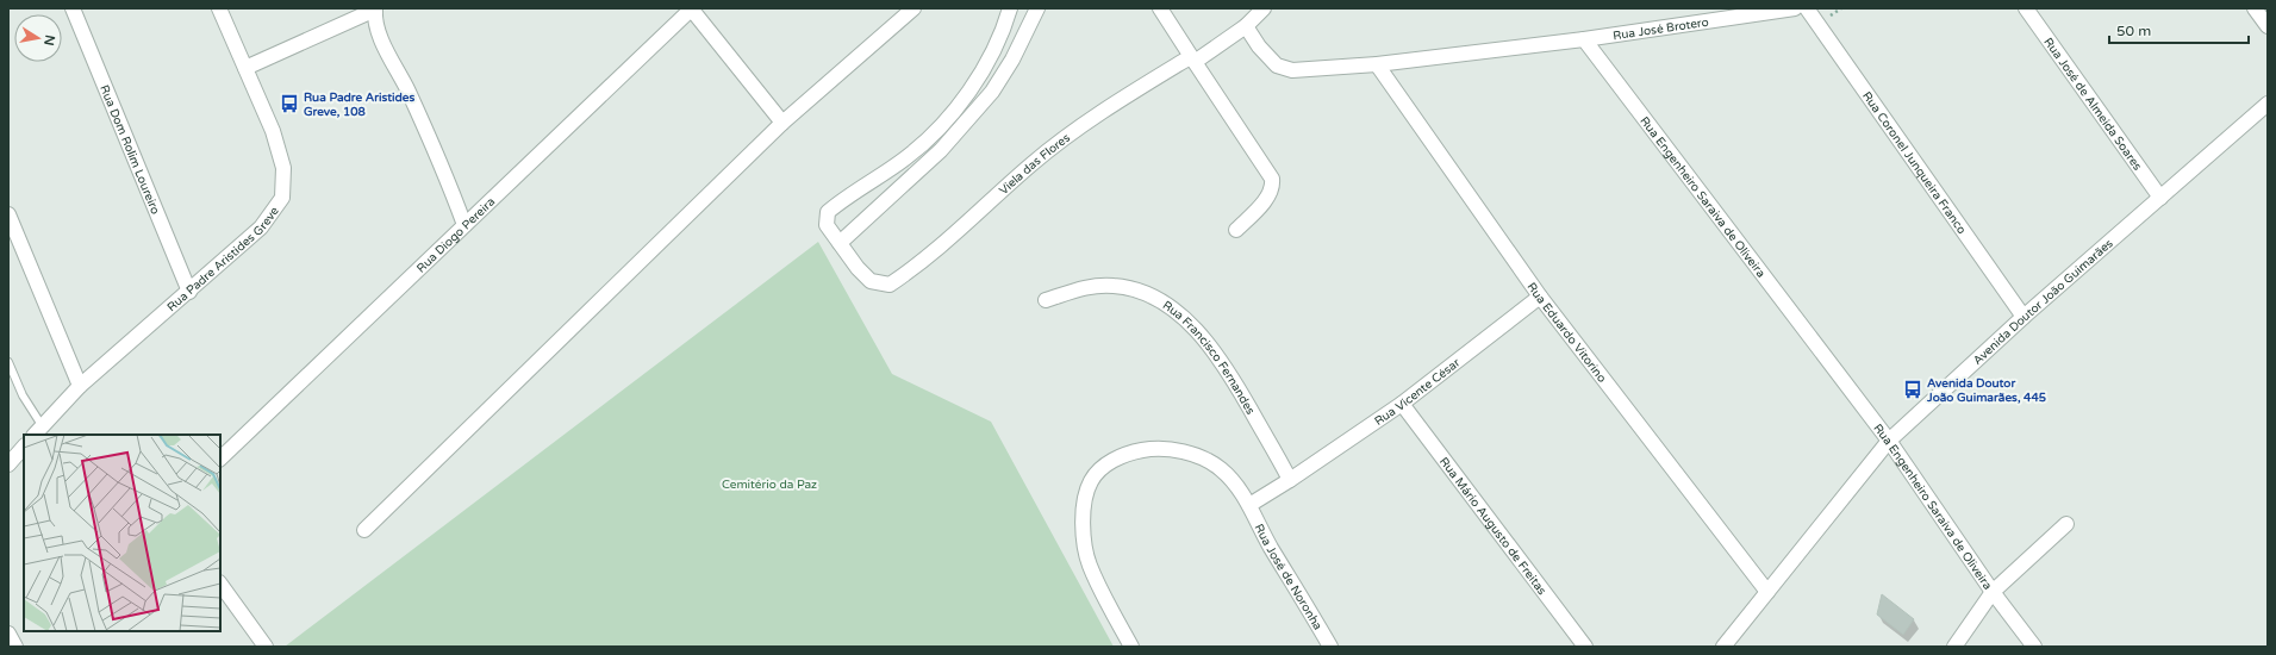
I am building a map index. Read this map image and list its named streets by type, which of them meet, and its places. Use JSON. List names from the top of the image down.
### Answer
{
  "streets": {
    "street": [
      "Rua José Brotero",
      "Rua José de Almeida Soares",
      "Rua Dom Rolim Loureiro",
      "Rua Coronel Junqueira Franco",
      "Viela das Flores",
      "Rua Engenheiro Saraiva de Oliveira",
      "Rua Diogo Pereira",
      "Rua Padre Aristides Greve",
      "Avenida Doutor João Guimarães",
      "Rua Eduardo Vitorino",
      "Rua Francisco Fernandes",
      "Rua Vicente César",
      "Rua Mário Augusto de Freitas",
      "Rua José de Noronha"
    ]
  },
  "crossings": [
    ["Rua José Brotero", "Rua Engenheiro Saraiva de Oliveira"],
    ["Rua José de Almeida Soares", "Avenida Doutor João Guimarães"],
    ["Rua Dom Rolim Loureiro", "Rua Padre Aristides Greve"],
    ["Rua Coronel Junqueira Franco", "Avenida Doutor João Guimarães"],
    ["Rua Engenheiro Saraiva de Oliveira", "Avenida Doutor João Guimarães"],
    ["Avenida Doutor João Guimarães", "Rua Eduardo Vitorino"],
    ["Rua Eduardo Vitorino", "Rua Vicente César"],
    ["Rua Francisco Fernandes", "Rua Vicente César"],
    ["Rua Vicente César", "Rua Mário Augusto de Freitas"]
  ],
  "parks": ["Cemitério da Paz"],
  "places": {
    "bus stop": ["Rua Padre Aristides Greve, 108", "Avenida Doutor João Guimarães, 445"]
  },
  "scale_bar": "50 m",
  "north": "right"
}
